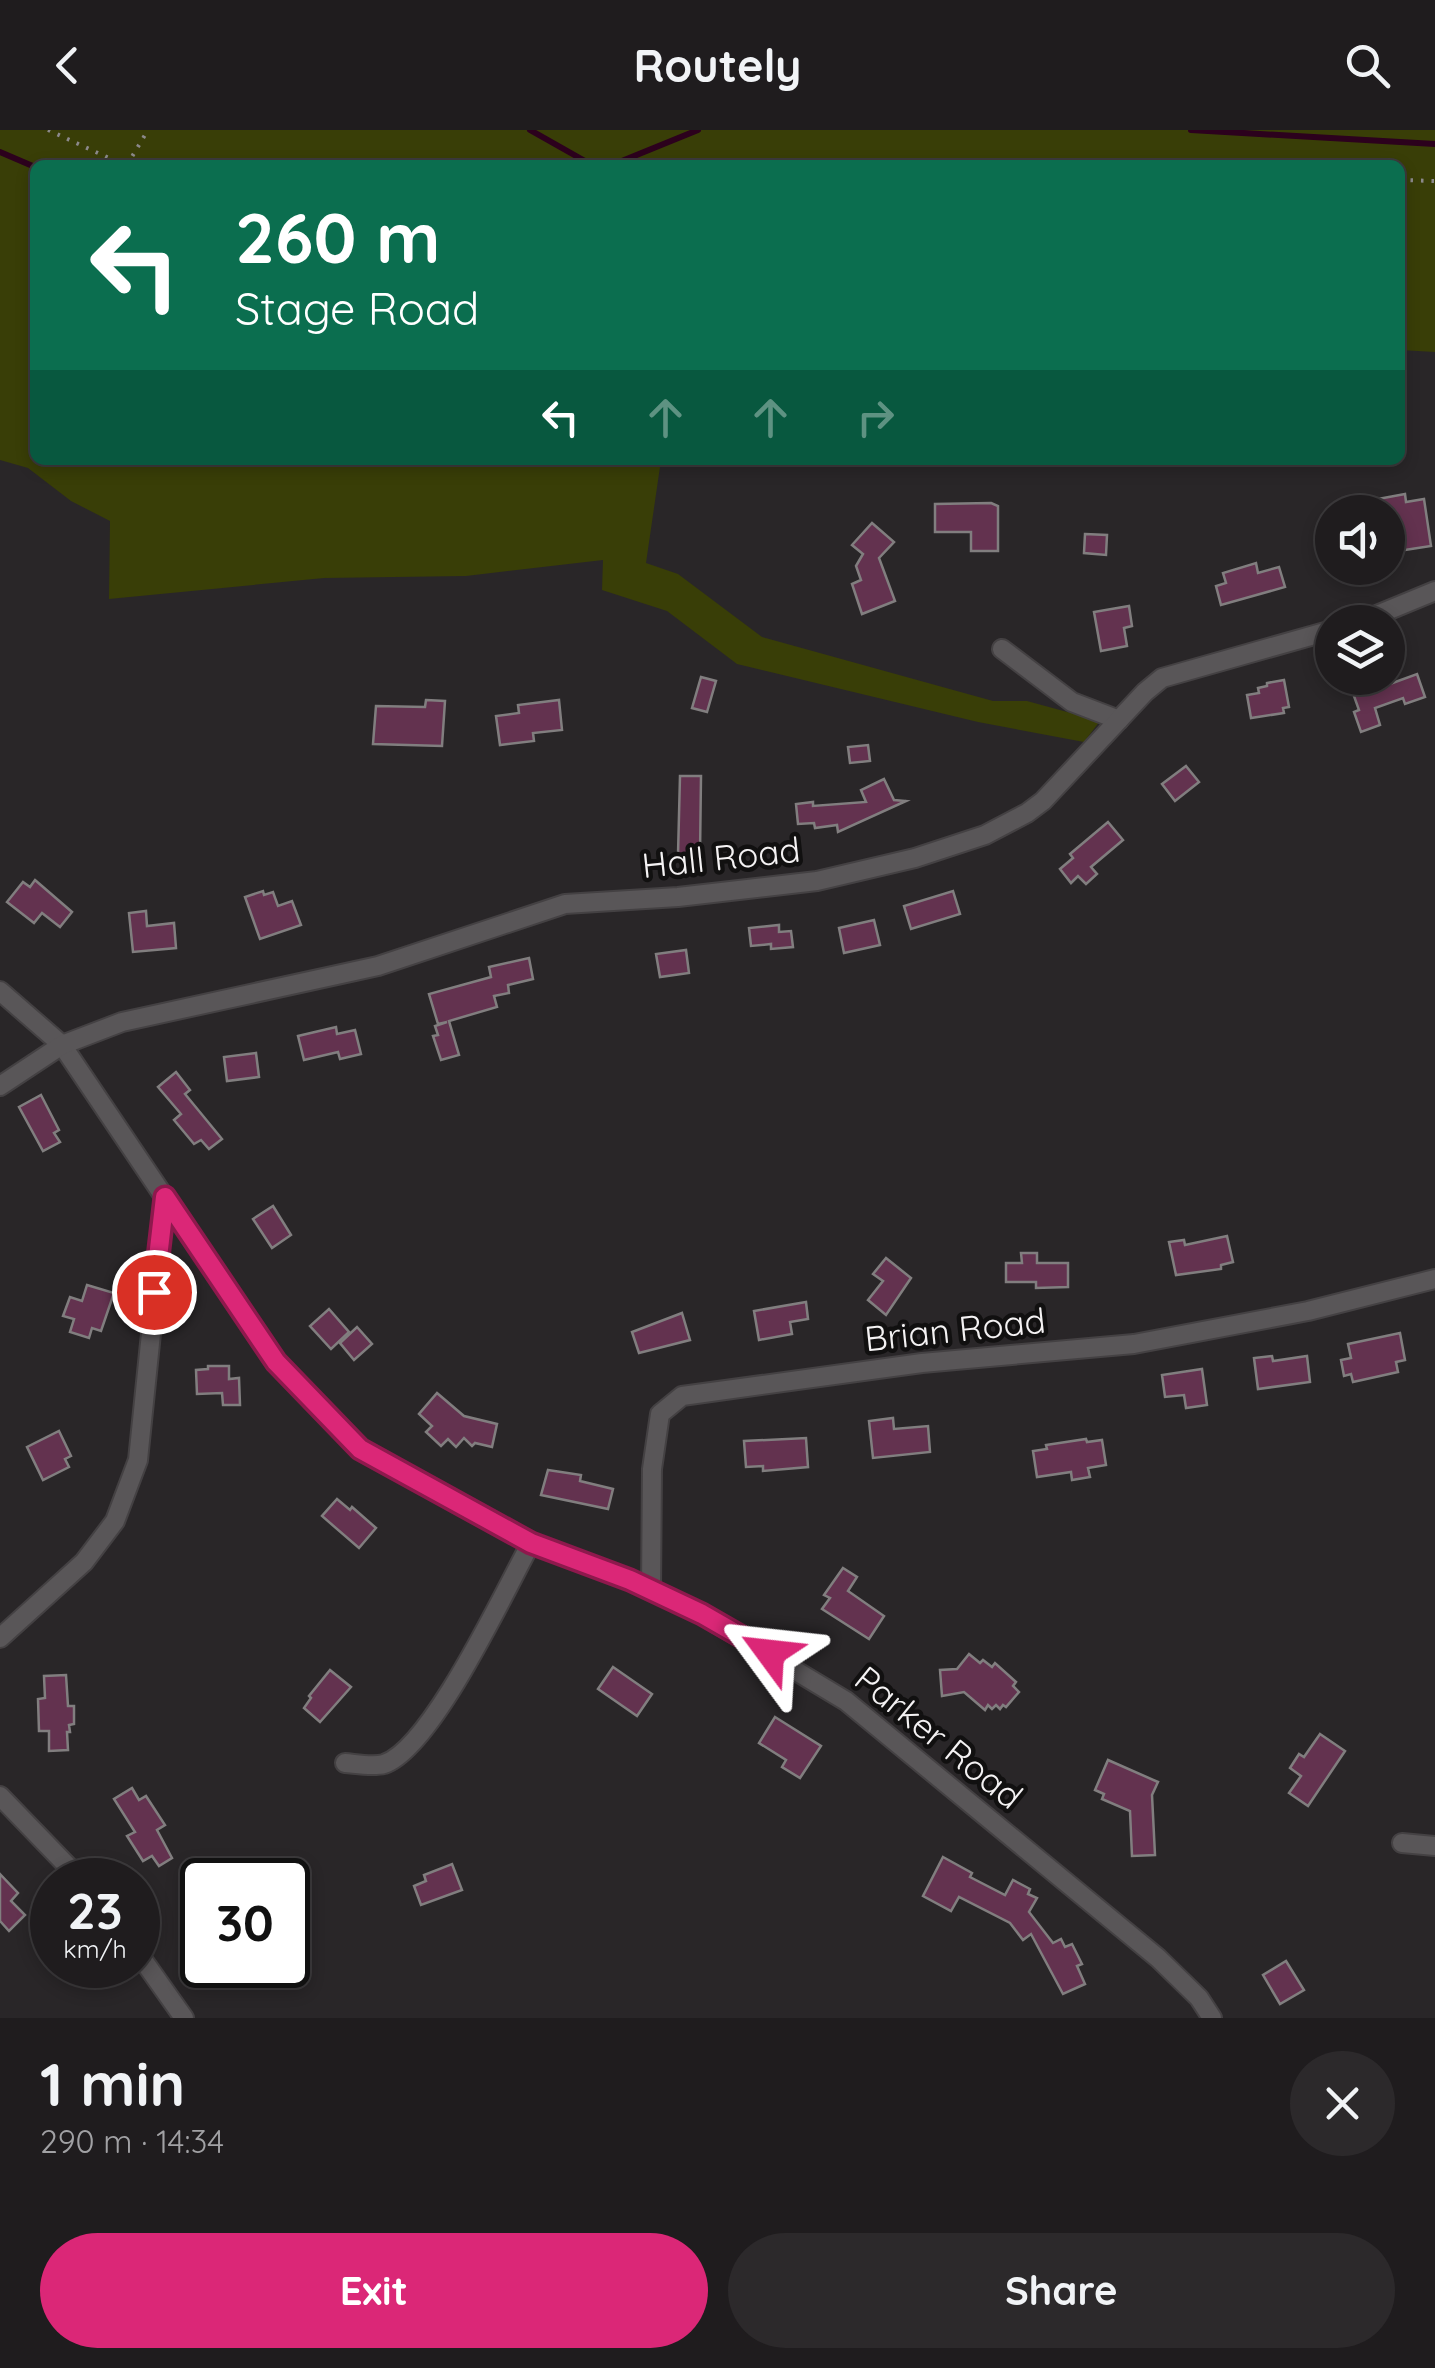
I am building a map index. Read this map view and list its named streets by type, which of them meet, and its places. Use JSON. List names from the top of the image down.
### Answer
{
  "streets": {
    "street": ["Hall Road", "Brian Road", "Parker Road"]
  },
  "crossings": [
    ["Hall Road", "Parker Road"],
    ["Brian Road", "Parker Road"]
  ],
  "page": {
    "header": "Routely",
    "turn": ["260 m", "Stage Road"],
    "speed": "23 km/h",
    "limit": "30",
    "heading": ["1 min", "290 m · 14:34"],
    "buttons": ["Exit", "Share"]
  }
}
